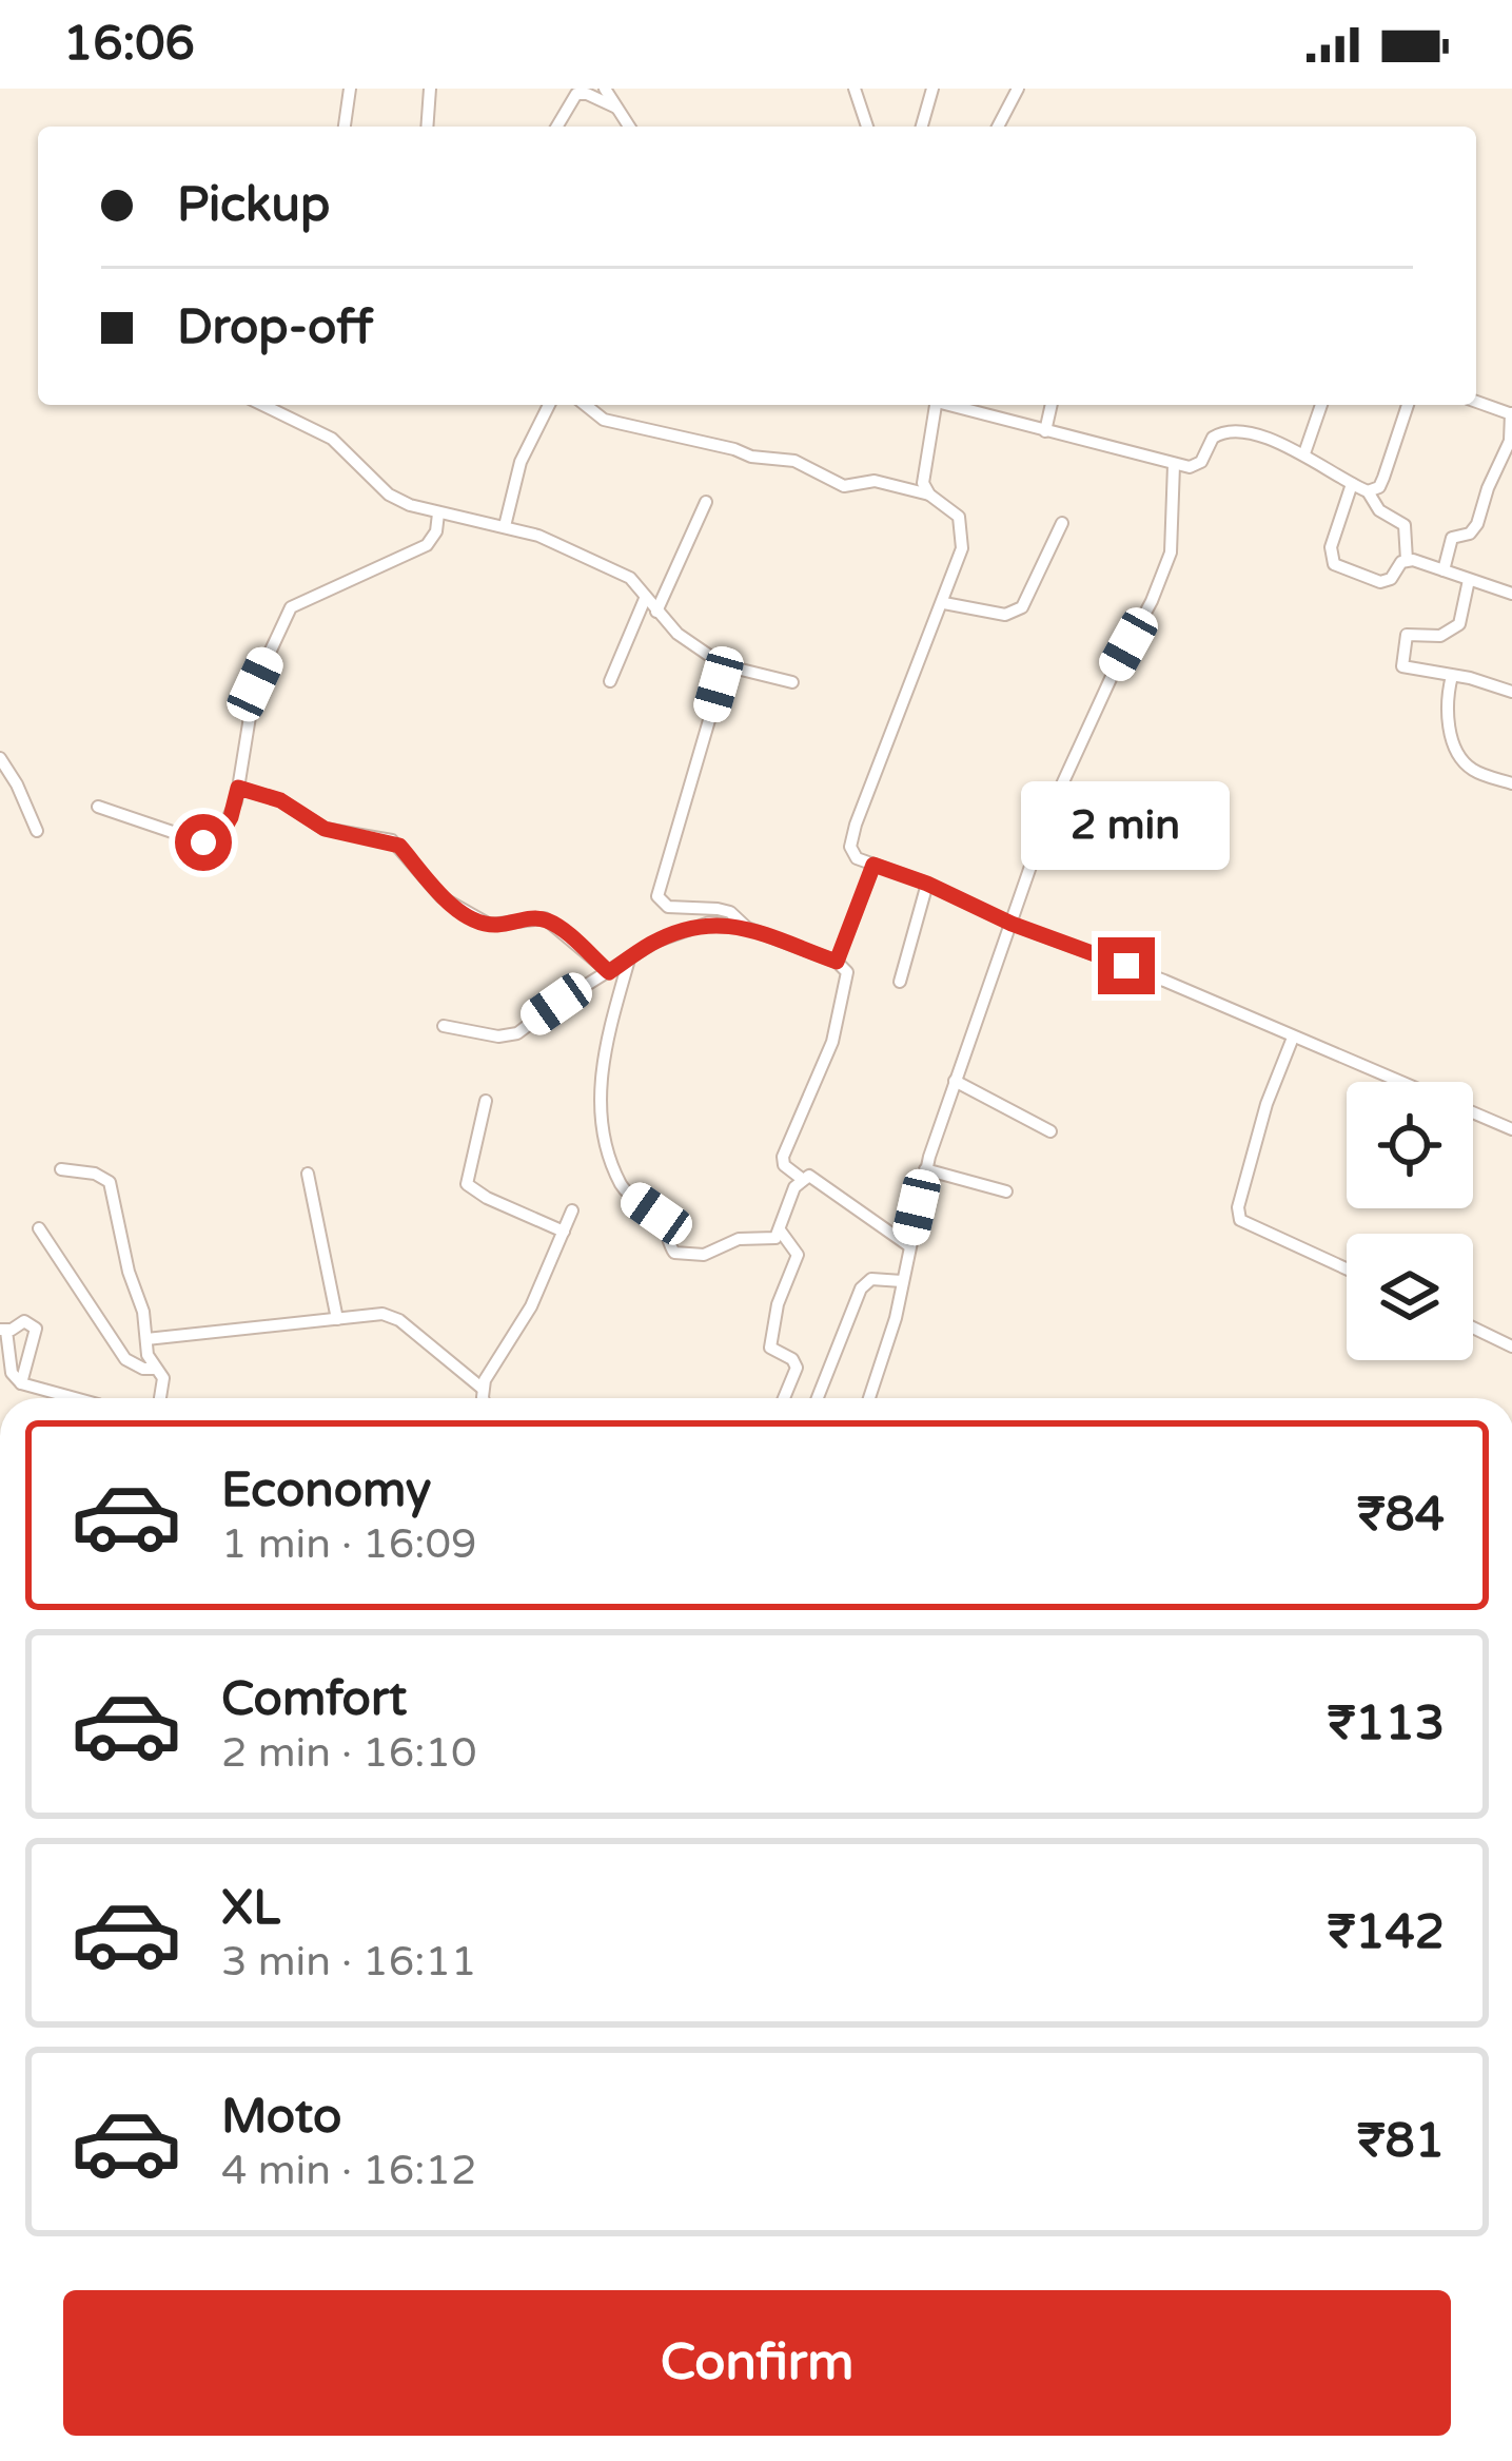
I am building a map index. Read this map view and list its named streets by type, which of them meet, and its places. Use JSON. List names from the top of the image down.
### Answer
{
  "page": {
    "status": "16:06",
    "banner": ["Pickup", "Drop-off"],
    "bubble": "2 min",
    "list": [
      {
        "name": "Economy",
        "note": "1 min · 16:09",
        "value": "₹84"
      },
      {
        "name": "Comfort",
        "note": "2 min · 16:10",
        "value": "₹113"
      },
      {
        "name": "XL",
        "note": "3 min · 16:11",
        "value": "₹142"
      },
      {
        "name": "Moto",
        "note": "4 min · 16:12",
        "value": "₹81"
      }
    ],
    "buttons": "Confirm"
  }
}
